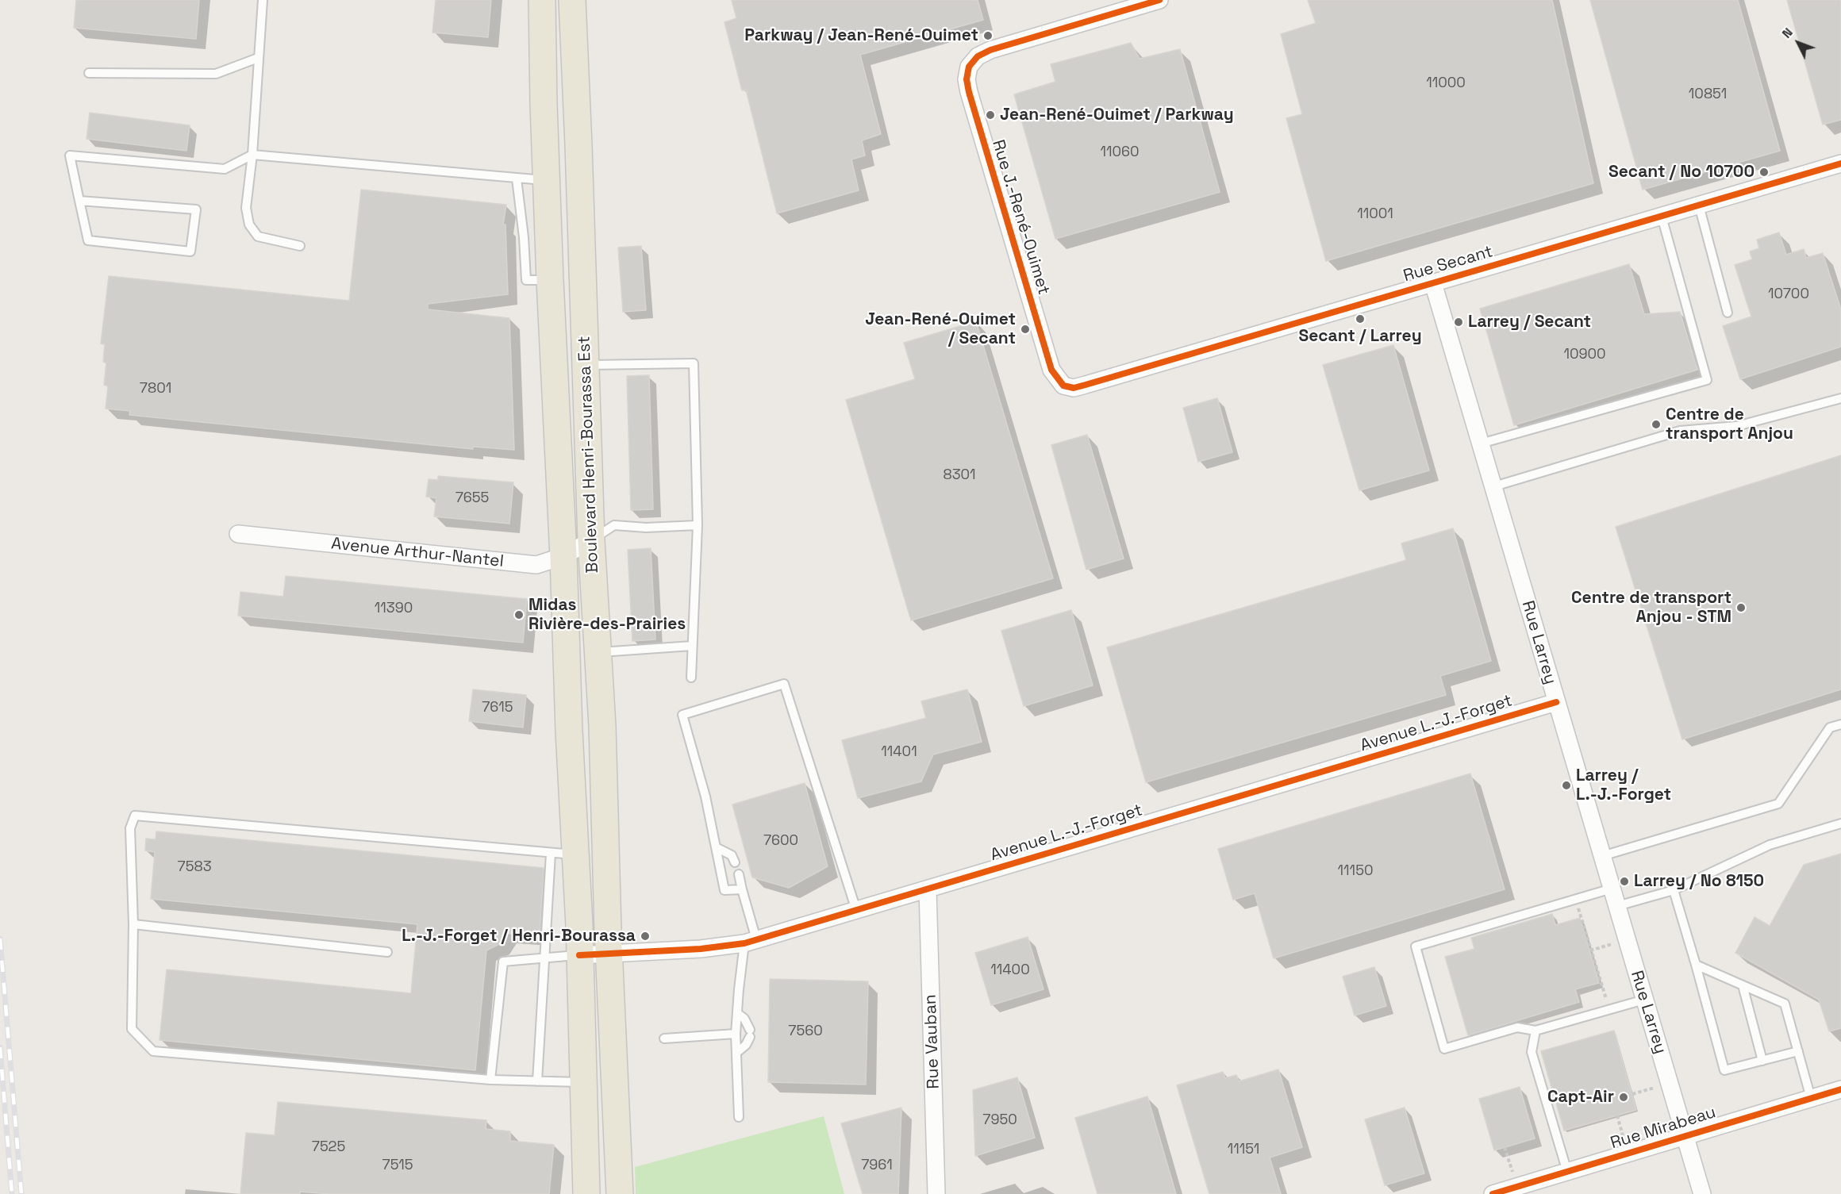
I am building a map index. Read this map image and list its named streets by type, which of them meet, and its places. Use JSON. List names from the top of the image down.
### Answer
{
  "streets": {
    "main road": ["Boulevard Henri-Bourassa Est"],
    "street": [
      "Rue J.-René-Ouimet",
      "Rue Secant",
      "Avenue Arthur-Nantel",
      "Rue Larrey",
      "Avenue L.-J.-Forget",
      "Rue Vauban",
      "Rue Mirabeau"
    ]
  },
  "crossings": [
    ["Rue J.-René-Ouimet", "Rue Secant"],
    ["Rue Secant", "Rue Larrey"],
    ["Boulevard Henri-Bourassa Est", "Avenue Arthur-Nantel"],
    ["Boulevard Henri-Bourassa Est", "Avenue L.-J.-Forget"],
    ["Rue Larrey", "Avenue L.-J.-Forget"],
    ["Rue Larrey", "Rue Mirabeau"],
    ["Avenue L.-J.-Forget", "Rue Vauban"]
  ],
  "places": [
    "Parkway / Jean-René-Ouimet",
    "Jean-René-Ouimet / Parkway",
    "Secant / No 10700",
    "Secant / Larrey",
    "Larrey / Secant",
    "Jean-René-Ouimet / Secant",
    "Centre de transport Anjou",
    "Centre de transport Anjou - STM",
    "Midas Rivière-des-Prairies",
    "Larrey / L.-J.-Forget",
    "Larrey / No 8150",
    "L.-J.-Forget / Henri-Bourassa",
    "Capt-Air"
  ],
  "house_numbers": [
    "11000",
    "10851",
    "11060",
    "11001",
    "10700",
    "10900",
    "7801",
    "8301",
    "7655",
    "11390",
    "7615",
    "11401",
    "7600",
    "7583",
    "11150",
    "11400",
    "7560",
    "7950",
    "7525",
    "11151",
    "7515",
    "7961"
  ],
  "north": "top left"
}
